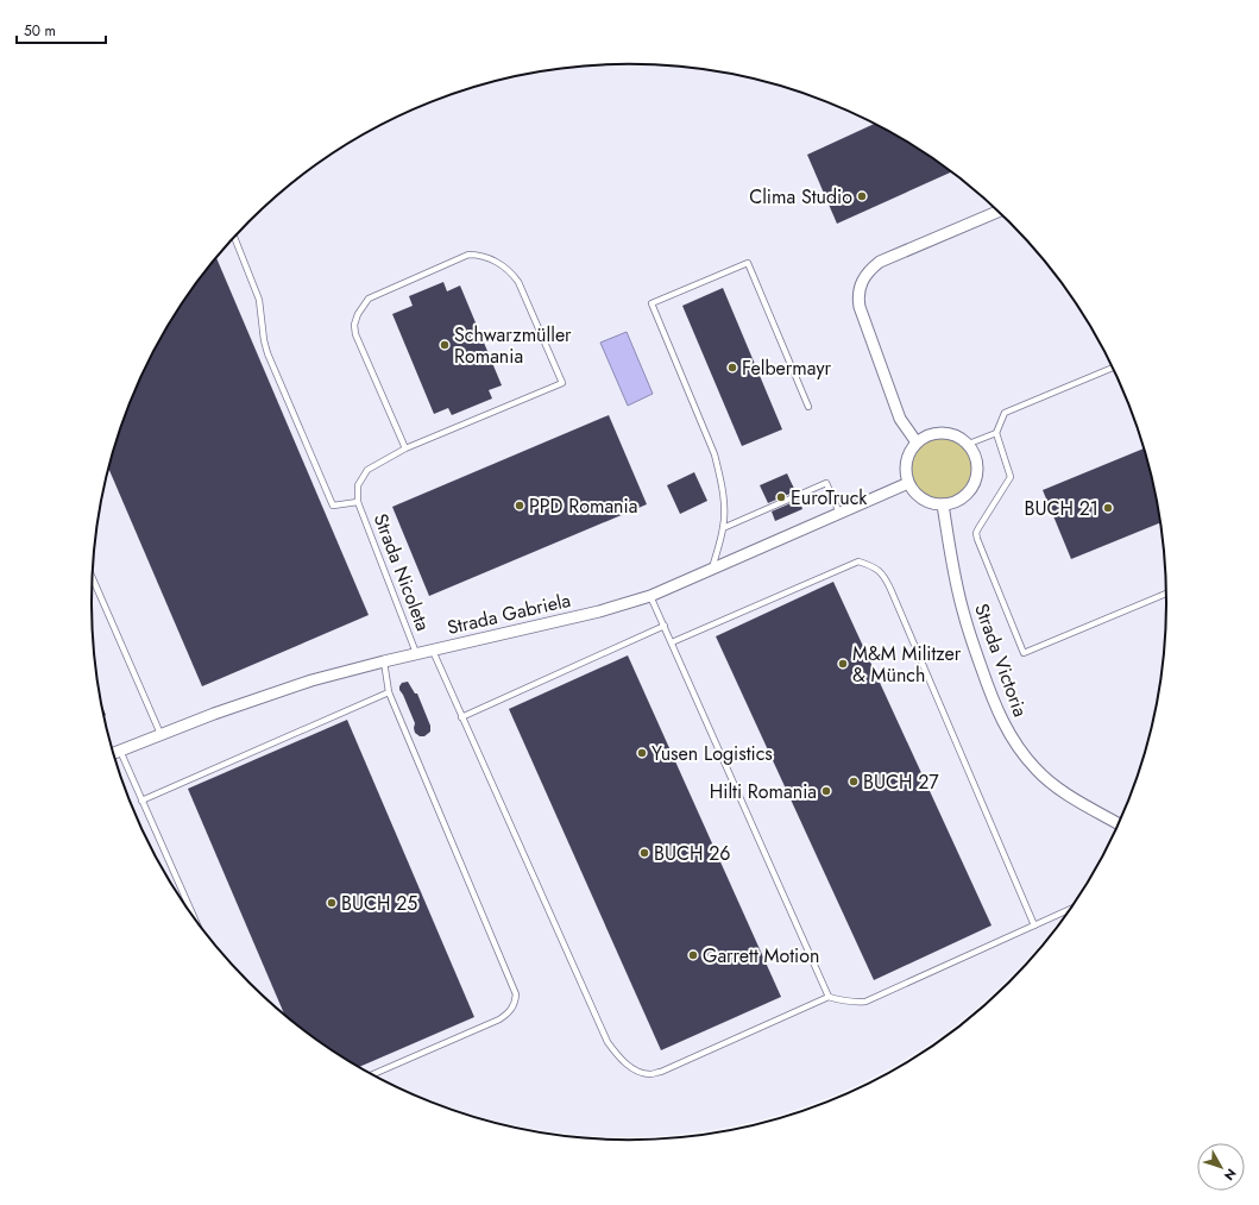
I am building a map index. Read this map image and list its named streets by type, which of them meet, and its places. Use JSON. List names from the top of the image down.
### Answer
{
  "streets": {
    "street": ["Strada Gabriela", "Strada Victoria"],
    "lane": ["Strada Nicoleta"]
  },
  "crossings": [
    ["Strada Nicoleta", "Strada Gabriela"],
    ["Strada Gabriela", "Strada Victoria"]
  ],
  "places": [
    "Clima Studio",
    "Schwarzmüller Romania",
    "Felbermayr",
    "EuroTruck",
    "PPD Romania",
    "BUCH 21",
    "M&M Militzer & Münch",
    "Yusen Logistics",
    "BUCH 27",
    "Hilti Romania",
    "BUCH 26",
    "BUCH 25",
    "Garrett Motion"
  ],
  "scale_bar": "50 m",
  "north": "bottom right"
}
